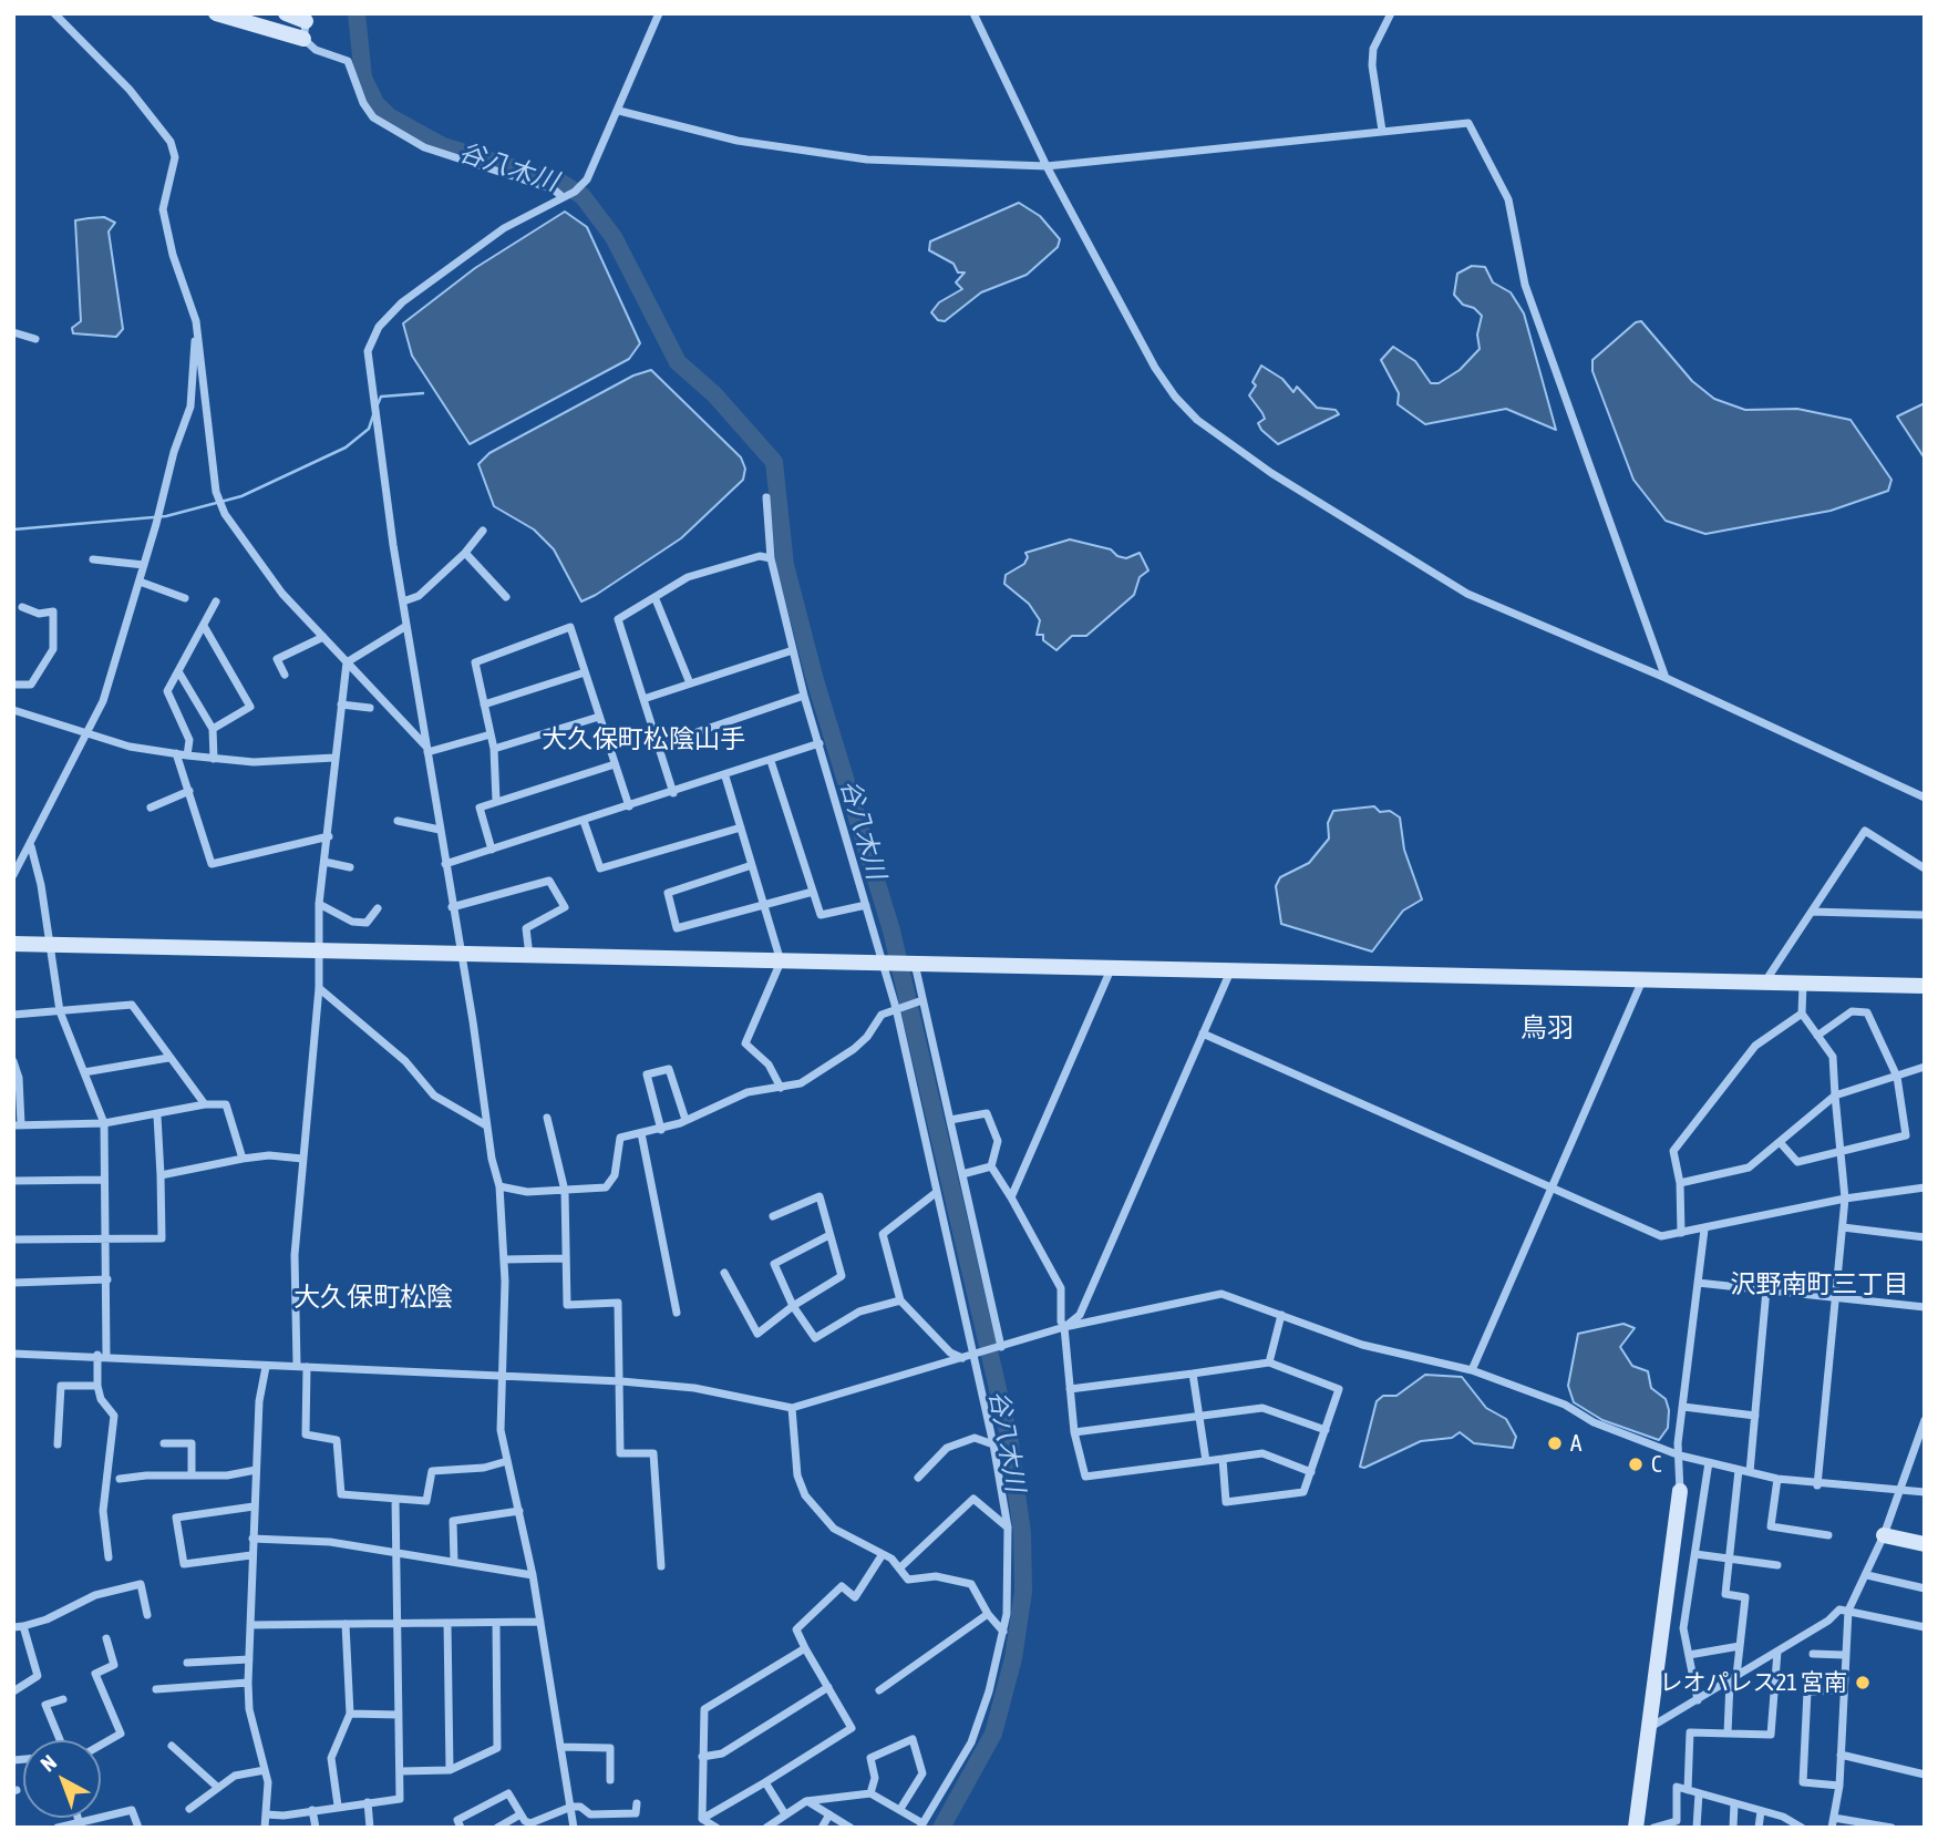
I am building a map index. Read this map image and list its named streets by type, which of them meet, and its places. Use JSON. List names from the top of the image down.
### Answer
{
  "districts": [
    "大久保町松陰山手",
    "鳥羽",
    "沢野南町三丁目",
    "大久保町松陰"
  ],
  "water": ["谷八木川"],
  "places": ["A", "C", "レオパレス21 宮南"],
  "north": "top left"
}
